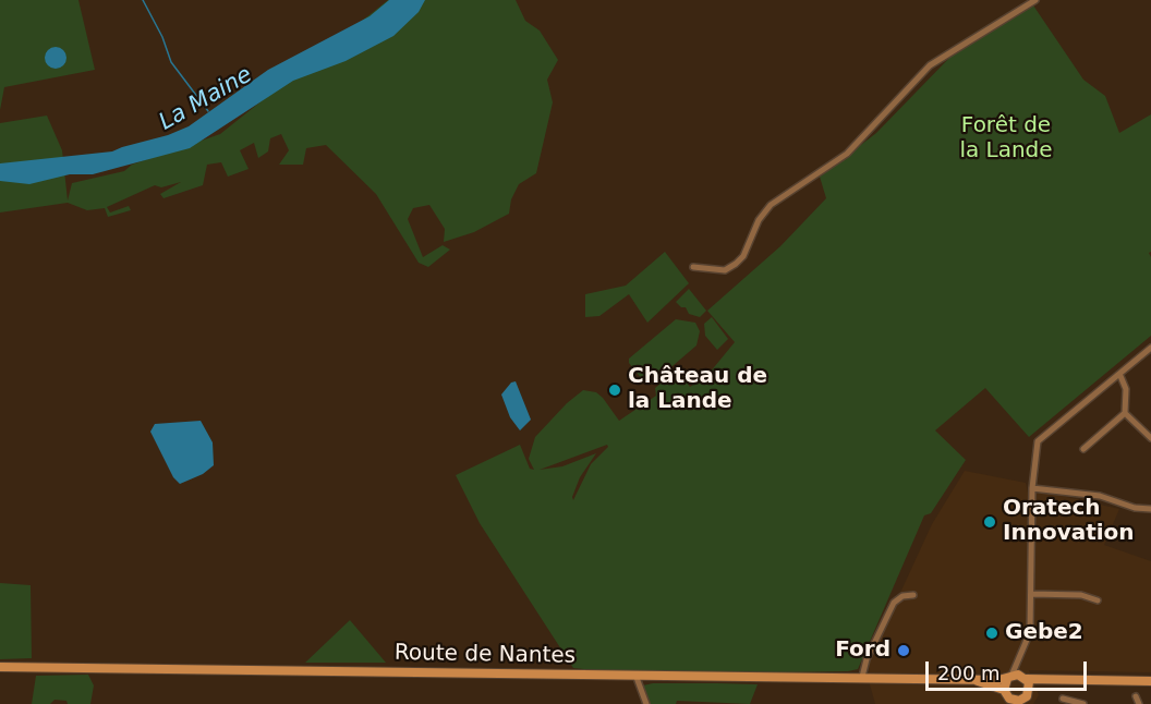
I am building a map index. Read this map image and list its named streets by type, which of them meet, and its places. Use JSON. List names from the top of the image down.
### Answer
{
  "streets": {
    "main road": ["Route de Nantes"]
  },
  "water": ["La Maine"],
  "parks": ["Forêt de la Lande"],
  "places": [
    "Château de la Lande",
    "Oratech Innovation",
    "Gebe2",
    "Ford"
  ],
  "scale_bar": "200 m"
}
